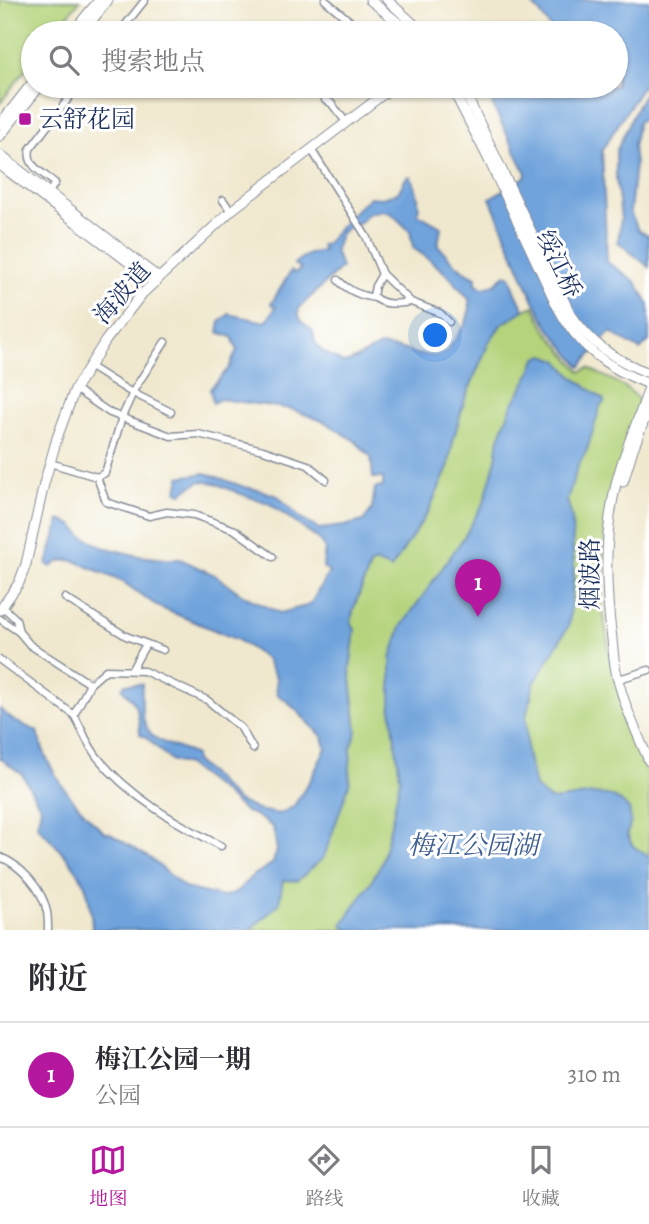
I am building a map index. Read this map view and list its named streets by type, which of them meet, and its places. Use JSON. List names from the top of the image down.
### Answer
{
  "streets": {
    "main road": ["绥江桥", "海波道", "烟波路"]
  },
  "water": ["梅江公园湖"],
  "places": {
    "transit": ["云舒花园"]
  },
  "page": {
    "search": "搜索地点",
    "pins": "1",
    "heading": "附近",
    "list": [
      {
        "mark": "1",
        "name": "梅江公园一期",
        "note": "公园",
        "value": "310 m"
      }
    ],
    "nav": ["地图", "路线", "收藏"]
  }
}
